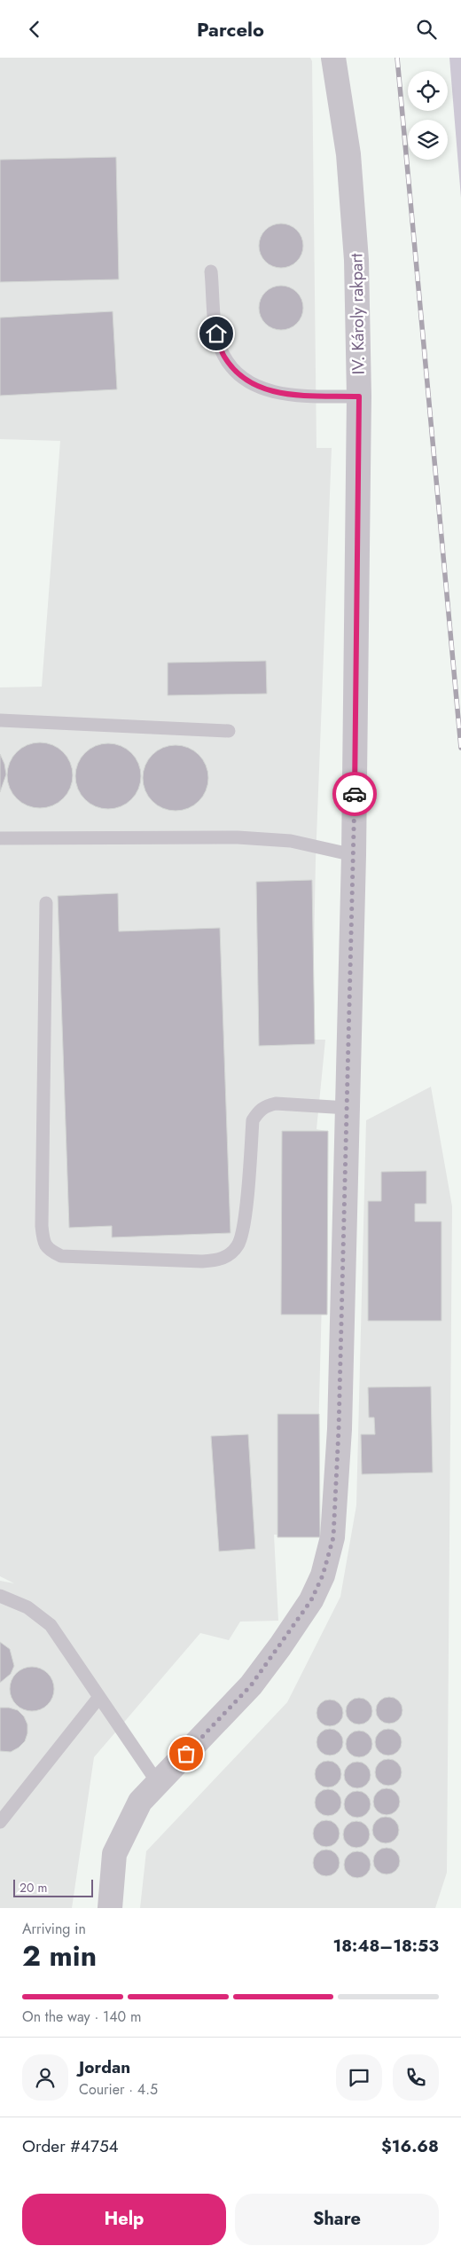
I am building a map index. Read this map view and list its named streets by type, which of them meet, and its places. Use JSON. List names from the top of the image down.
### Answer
{
  "streets": {
    "street": ["IV. Károly rakpart"]
  },
  "scale_bar": "20 m",
  "page": {
    "header": "Parcelo",
    "scale": "20 m",
    "heading": ["2 min", "Arriving in", "18:48–18:53"],
    "panel": [
      "Jordan",
      "Courier · 4.5",
      "Order #4754",
      "$16.68"
    ],
    "bar": "On the way · 140 m",
    "buttons": ["Help", "Share"]
  }
}
